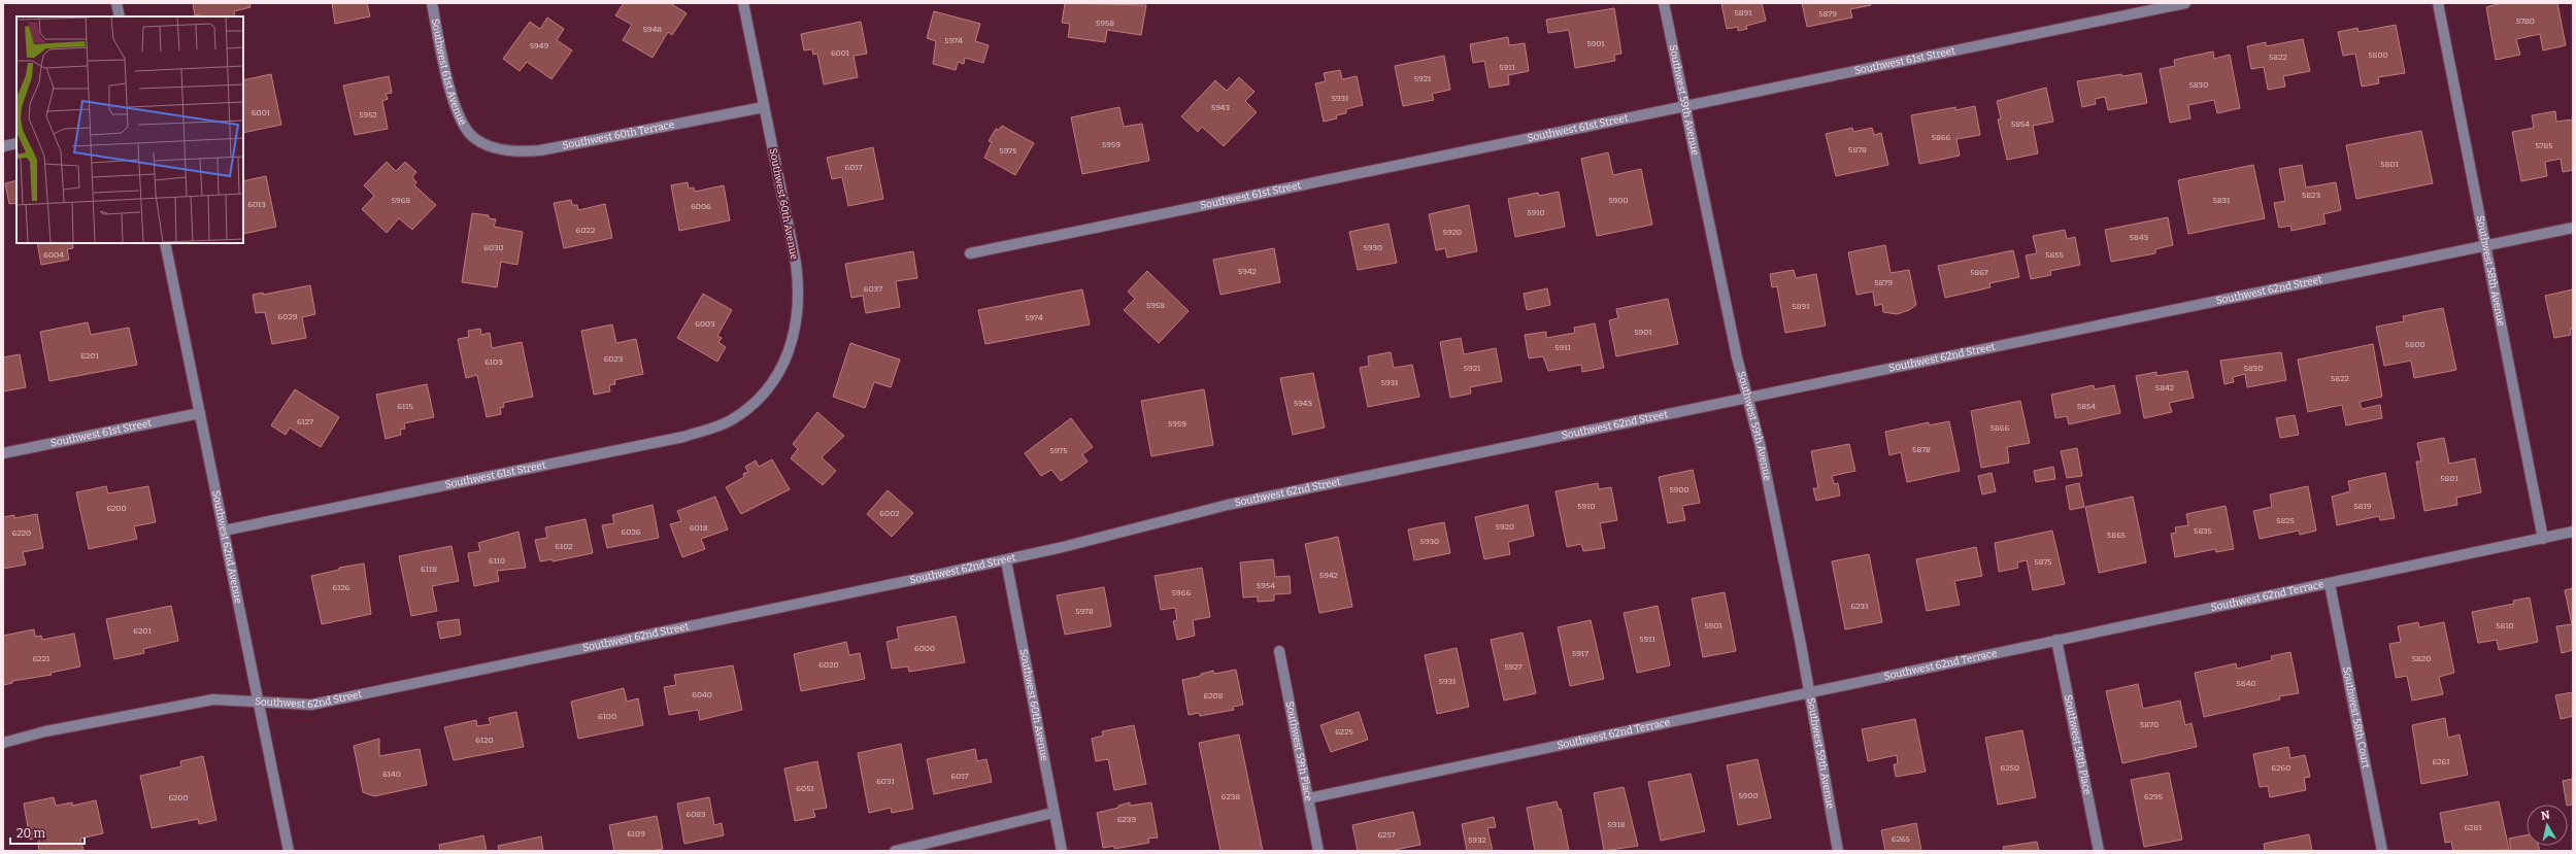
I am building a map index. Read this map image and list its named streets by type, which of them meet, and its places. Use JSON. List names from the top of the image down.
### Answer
{
  "streets": {
    "street": [
      "Southwest 61st Street",
      "Southwest 61st Avenue",
      "Southwest 59th Avenue",
      "Southwest 60th Terrace",
      "Southwest 60th Avenue",
      "Southwest 58th Avenue",
      "Southwest 62nd Street",
      "Southwest 62nd Avenue",
      "Southwest 62nd Terrace",
      "Southwest 58th Court",
      "Southwest 58th Place",
      "Southwest 59th Place"
    ]
  },
  "crossings": [
    ["Southwest 61st Street", "Southwest 59th Avenue"],
    ["Southwest 61st Street", "Southwest 60th Avenue"],
    ["Southwest 61st Street", "Southwest 62nd Avenue"],
    ["Southwest 61st Avenue", "Southwest 60th Terrace"],
    ["Southwest 59th Avenue", "Southwest 62nd Street"],
    ["Southwest 59th Avenue", "Southwest 62nd Terrace"],
    ["Southwest 60th Terrace", "Southwest 60th Avenue"],
    ["Southwest 60th Avenue", "Southwest 62nd Street"],
    ["Southwest 58th Avenue", "Southwest 62nd Street"],
    ["Southwest 58th Avenue", "Southwest 62nd Terrace"],
    ["Southwest 62nd Street", "Southwest 62nd Avenue"],
    ["Southwest 62nd Terrace", "Southwest 58th Court"],
    ["Southwest 62nd Terrace", "Southwest 58th Place"],
    ["Southwest 62nd Terrace", "Southwest 59th Place"]
  ],
  "house_numbers": [
    "5891",
    "5879",
    "5780",
    "5958",
    "5948",
    "5974",
    "5901",
    "5949",
    "6001",
    "5800",
    "5822",
    "5911",
    "5921",
    "5830",
    "5931",
    "5943",
    "6001",
    "5952",
    "5854",
    "5866",
    "5959",
    "5785",
    "5878",
    "5975",
    "5801",
    "6017",
    "5823",
    "5968",
    "5900",
    "5831",
    "6013",
    "6006",
    "5910",
    "6022",
    "5920",
    "5843",
    "6030",
    "5930",
    "6004",
    "5855",
    "5942",
    "5867",
    "5879",
    "6037",
    "5958",
    "5891",
    "6029",
    "5974",
    "6003",
    "5901",
    "5800",
    "5911",
    "6201",
    "6023",
    "6103",
    "5921",
    "5830",
    "5822",
    "5931",
    "5842",
    "5943",
    "6115",
    "5854",
    "6127",
    "5959",
    "5866",
    "5878",
    "5975",
    "5801",
    "5900",
    "5910",
    "5819",
    "6200",
    "6002",
    "5825",
    "5920",
    "6018",
    "5835",
    "6026",
    "6220",
    "5865",
    "5930",
    "6102",
    "6110",
    "5875",
    "6118",
    "5942",
    "5954",
    "6126",
    "5966",
    "6231",
    "5978",
    "5901",
    "5810",
    "6201",
    "5911",
    "6000",
    "5917",
    "6221",
    "5820",
    "6020",
    "5927",
    "5931",
    "5840",
    "6040",
    "6208",
    "6100",
    "5870",
    "6225",
    "6120",
    "6261",
    "6250",
    "6260",
    "6140",
    "6017",
    "6031",
    "6051",
    "5900",
    "6238",
    "6295",
    "6200",
    "6083",
    "6239",
    "5918",
    "6281",
    "6109",
    "6257",
    "6265",
    "5932"
  ],
  "scale_bar": "20 m",
  "north": "top"
}
